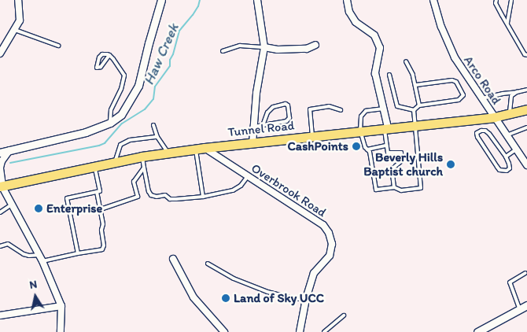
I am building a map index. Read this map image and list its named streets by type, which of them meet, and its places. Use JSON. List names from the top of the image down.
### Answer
{
  "streets": {
    "main road": ["Tunnel Road"],
    "street": ["Arco Road", "Overbrook Road"]
  },
  "crossings": [
    ["Arco Road", "Tunnel Road"],
    ["Tunnel Road", "Overbrook Road"]
  ],
  "water": ["Haw Creek"],
  "places": [
    "CashPoints",
    "Beverly Hills Baptist church",
    "Enterprise",
    "Land of Sky UCC"
  ],
  "north": "top"
}
